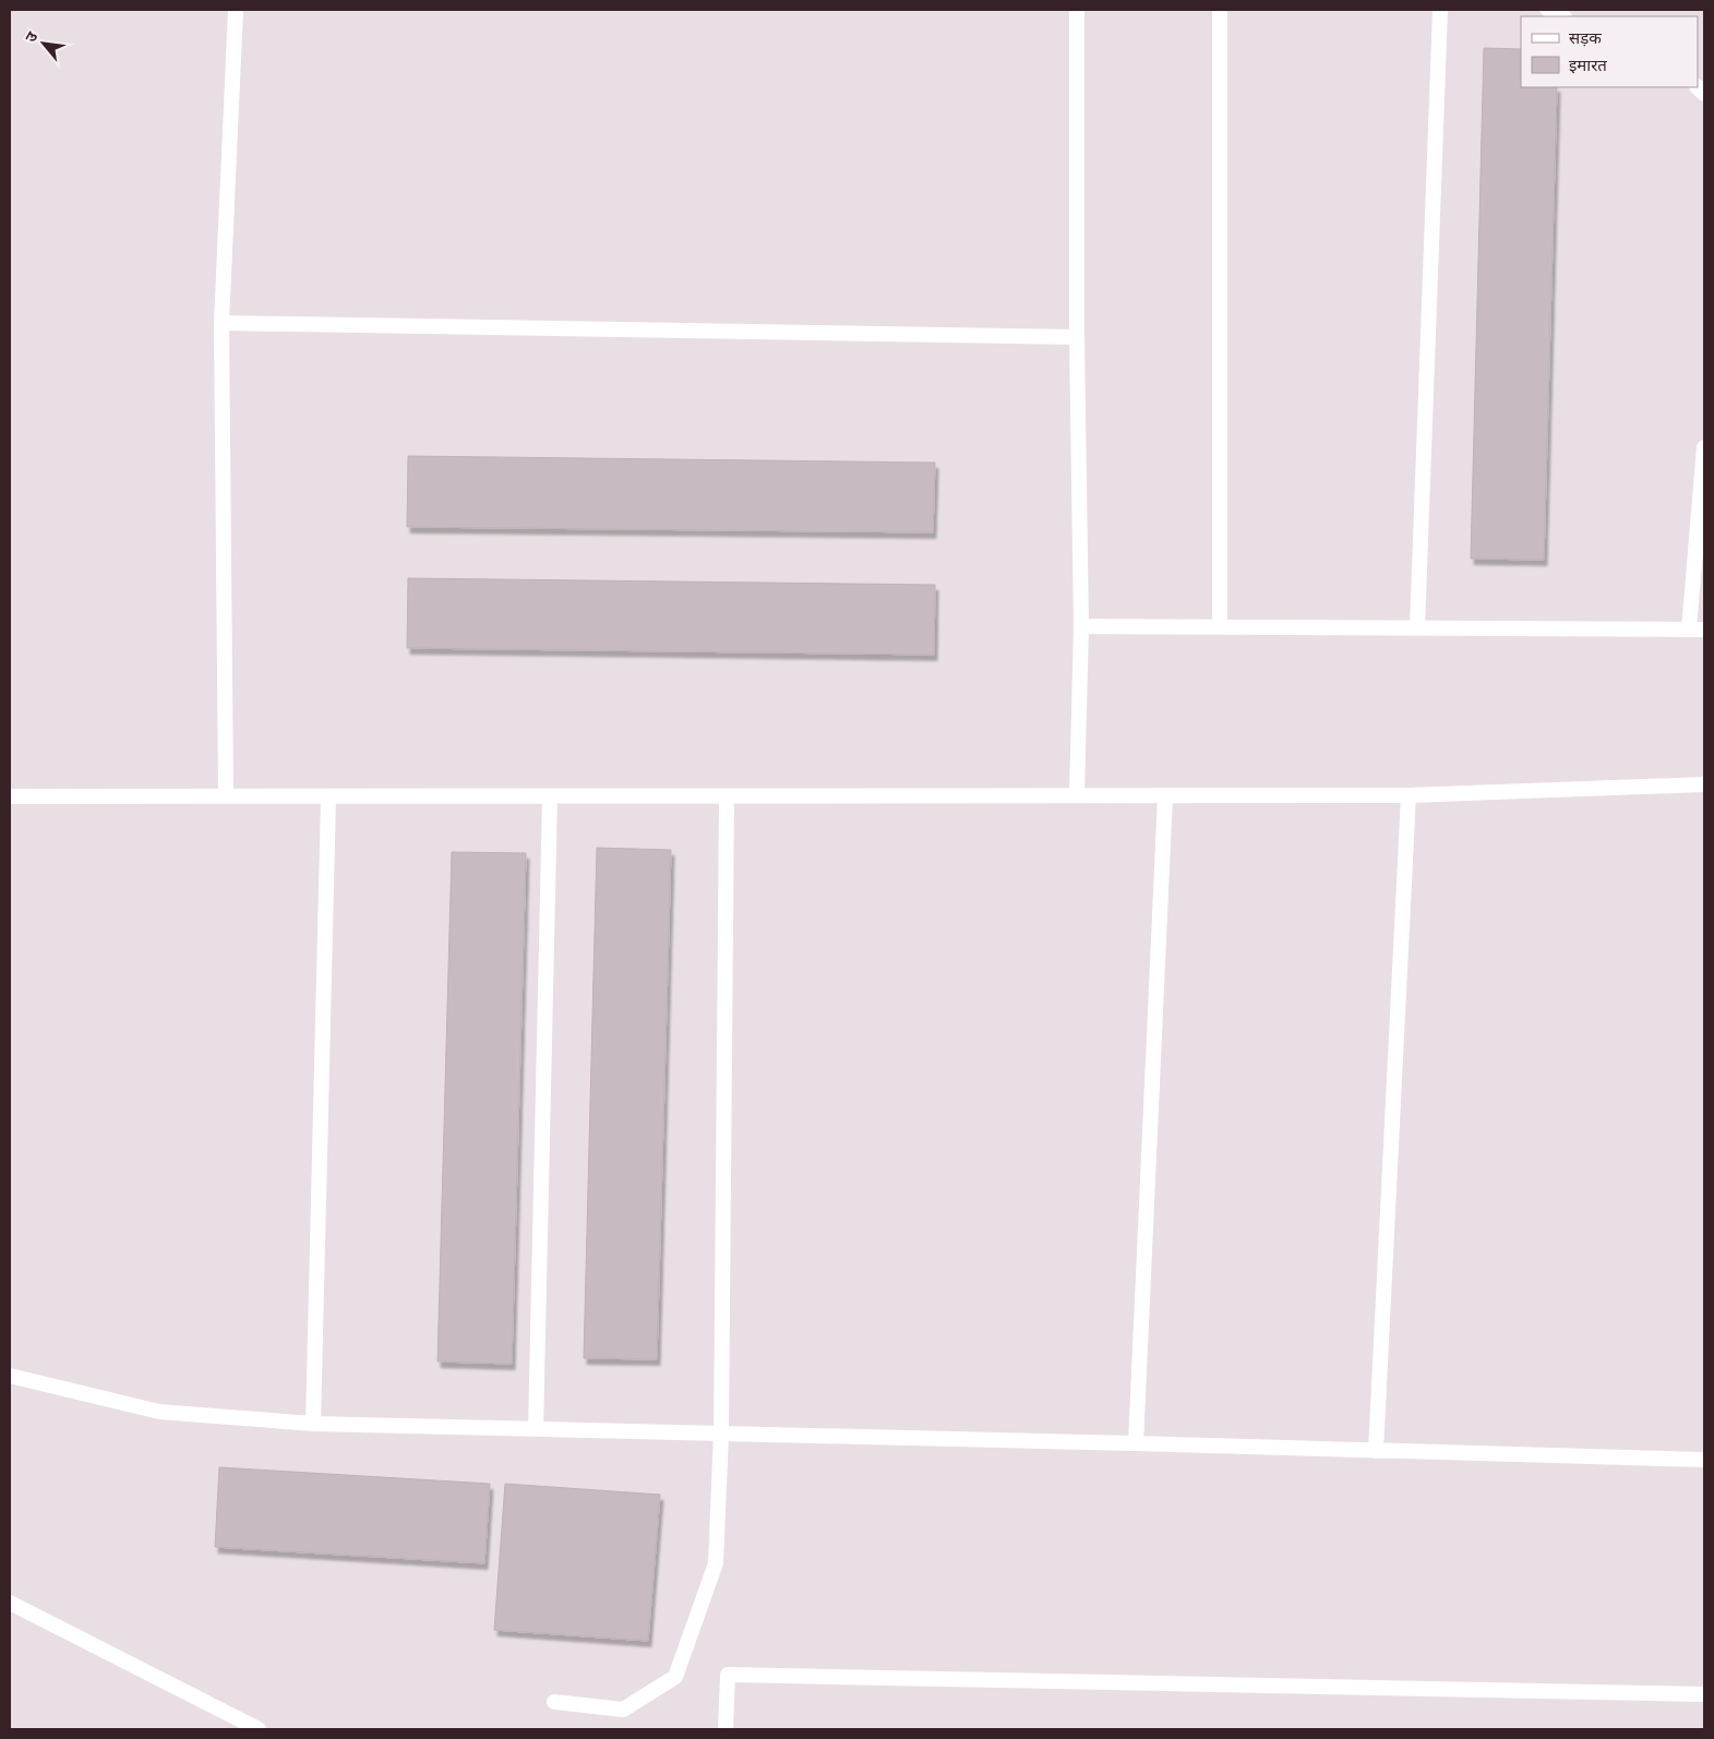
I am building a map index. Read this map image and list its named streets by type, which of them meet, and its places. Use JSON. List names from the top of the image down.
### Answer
{
  "legend": ["सड़क", "इमारत"],
  "north": "top left"
}
